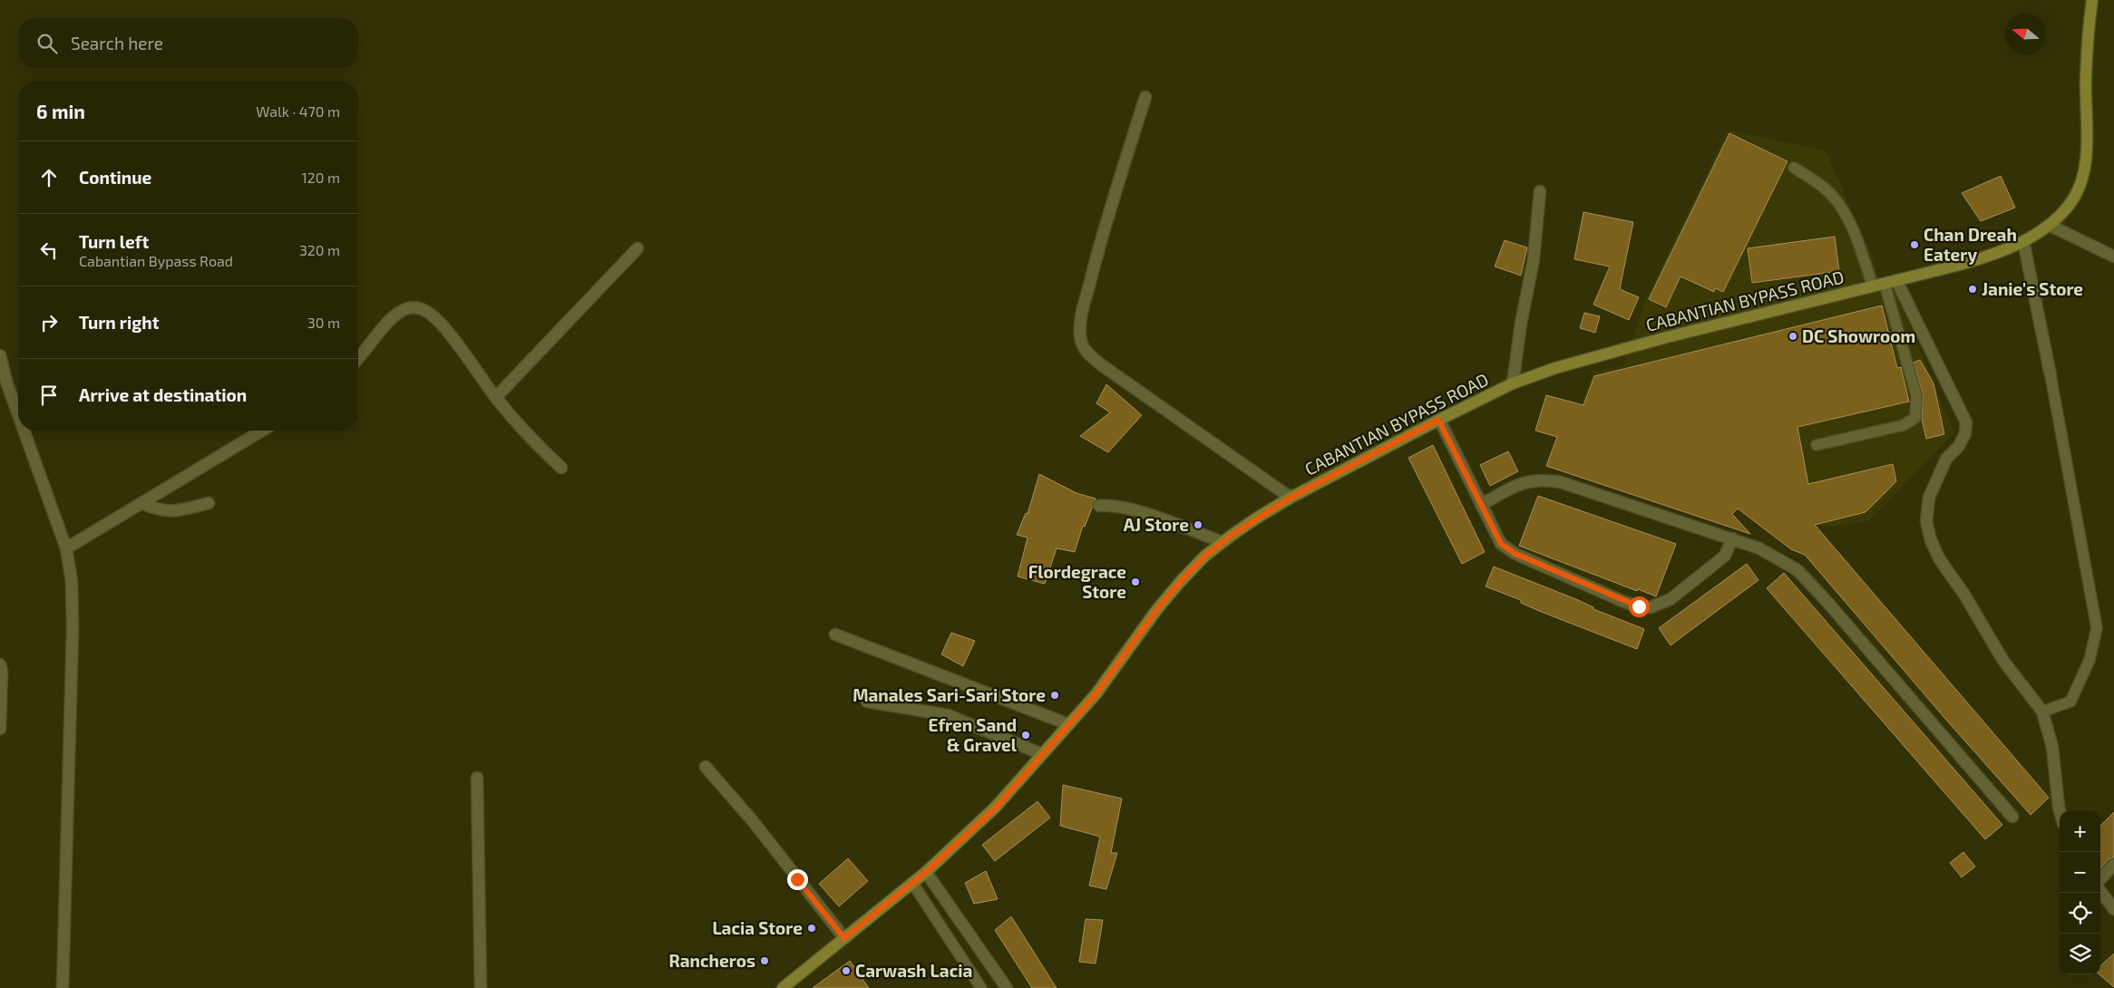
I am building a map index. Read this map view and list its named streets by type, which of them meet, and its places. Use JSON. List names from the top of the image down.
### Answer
{
  "streets": {
    "main road": ["CABANTIAN BYPASS ROAD"]
  },
  "places": [
    "Chan Dreah Eatery",
    "Janie's Store",
    "DC Showroom",
    "AJ Store",
    "Flordegrace Store",
    "Manales Sari-Sari Store",
    "Efren Sand & Gravel",
    "Lacia Store",
    "Rancheros",
    "Carwash Lacia"
  ],
  "north": "left",
  "page": {
    "search": "Search here",
    "heading": ["6 min", "Walk · 470 m"],
    "list": [
      ["Continue", "120 m"],
      ["Turn left", "Cabantian Bypass Road", "320 m"],
      ["Turn right", "30 m"],
      "Arrive at destination"
    ],
    "map_buttons": ["+", "−"]
  }
}
